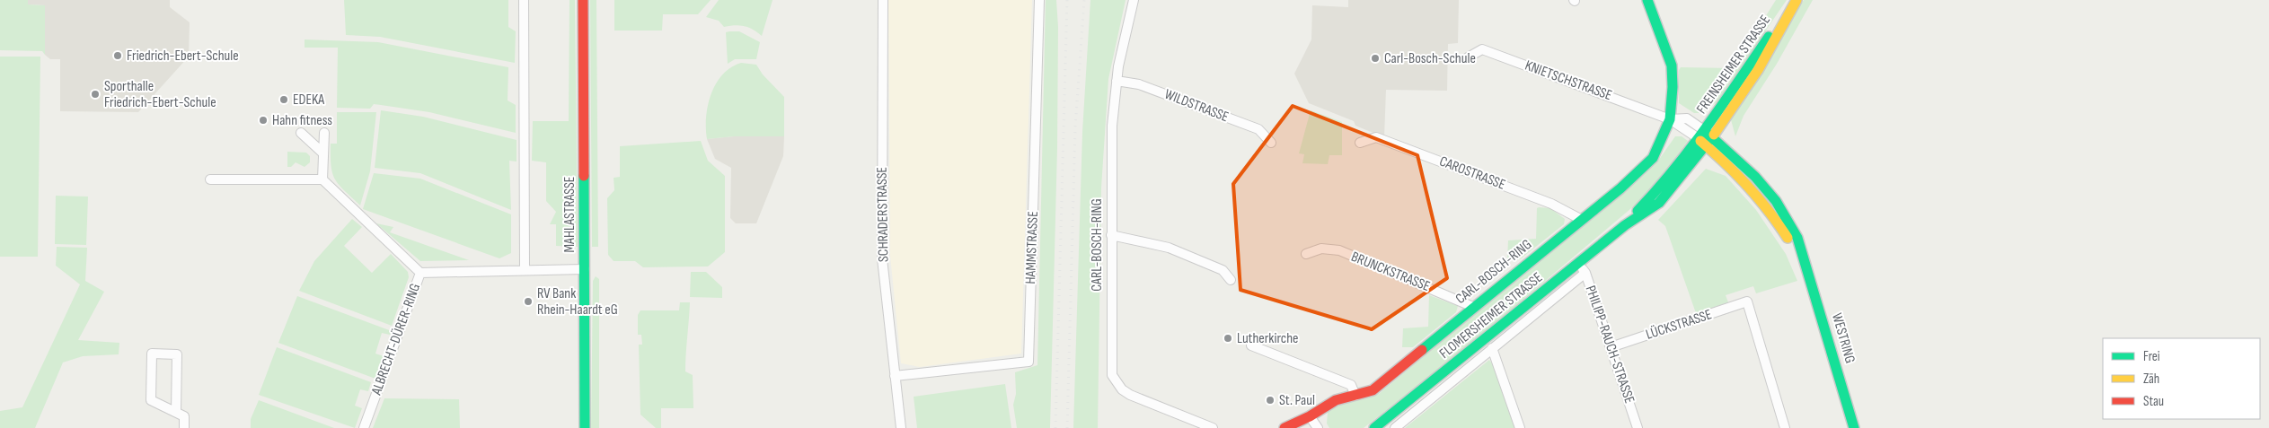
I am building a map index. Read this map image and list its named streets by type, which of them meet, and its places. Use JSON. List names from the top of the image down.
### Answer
{
  "streets": {
    "street": [
      "FREINSHEIMER STRASSE",
      "KNIETSCHSTRASSE",
      "WILDSTRASSE",
      "CAROSTRASSE",
      "MAHLASTRASSE",
      "SCHRADERSTRASSE",
      "CARL-BOSCH-RING",
      "HAMMSTRASSE",
      "BRUNCKSTRASSE",
      "FLOMERSHEIMER STRASSE",
      "LÜCKSTRASSE",
      "WESTRING",
      "ALBRECHT-DÜRER-RING",
      "PHILIPP-RAUCH-STRASSE"
    ]
  },
  "crossings": [
    ["FREINSHEIMER STRASSE", "FLOMERSHEIMER STRASSE"],
    ["FREINSHEIMER STRASSE", "WESTRING"],
    ["KNIETSCHSTRASSE", "CARL-BOSCH-RING"],
    ["WILDSTRASSE", "CARL-BOSCH-RING"],
    ["CAROSTRASSE", "CARL-BOSCH-RING"],
    ["MAHLASTRASSE", "ALBRECHT-DÜRER-RING"],
    ["SCHRADERSTRASSE", "HAMMSTRASSE"],
    ["CARL-BOSCH-RING", "BRUNCKSTRASSE"],
    ["FLOMERSHEIMER STRASSE", "WESTRING"],
    ["FLOMERSHEIMER STRASSE", "PHILIPP-RAUCH-STRASSE"],
    ["LÜCKSTRASSE", "PHILIPP-RAUCH-STRASSE"]
  ],
  "places": [
    "Friedrich-Ebert-Schule",
    "Carl-Bosch-Schule",
    "Sporthalle Friedrich-Ebert-Schule",
    "EDEKA",
    "Hahn fitness",
    "RV Bank Rhein-Haardt eG",
    "Lutherkirche",
    "St. Paul"
  ],
  "legend": ["Frei", "Zäh", "Stau"]
}
